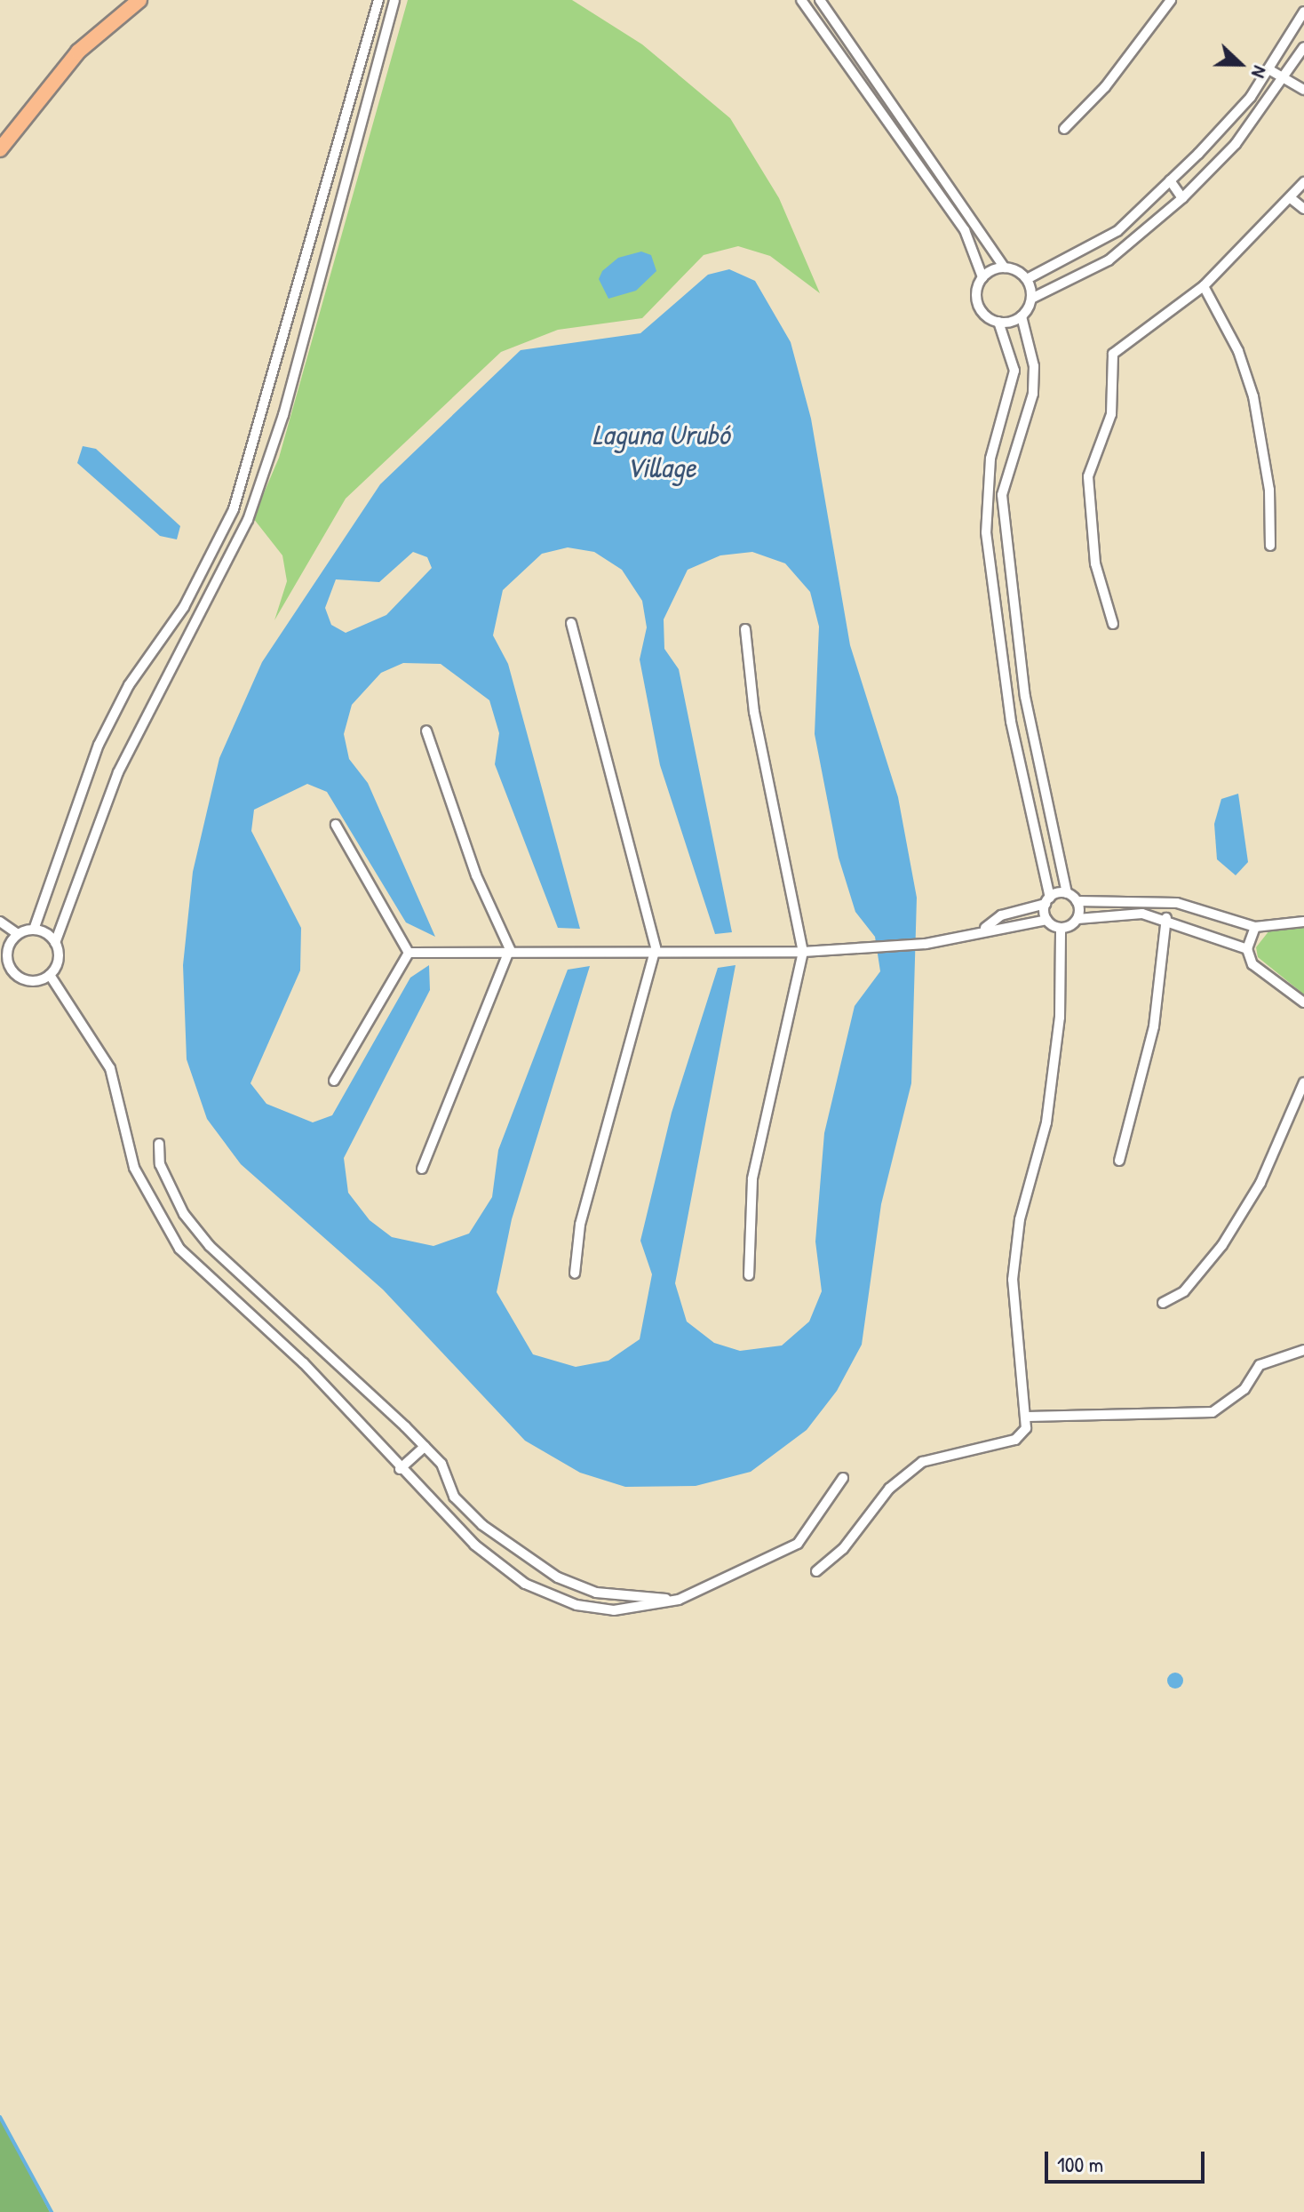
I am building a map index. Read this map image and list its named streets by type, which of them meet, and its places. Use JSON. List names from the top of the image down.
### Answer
{
  "water": ["Laguna Urubó Village"],
  "scale_bar": "100 m",
  "north": "right"
}
